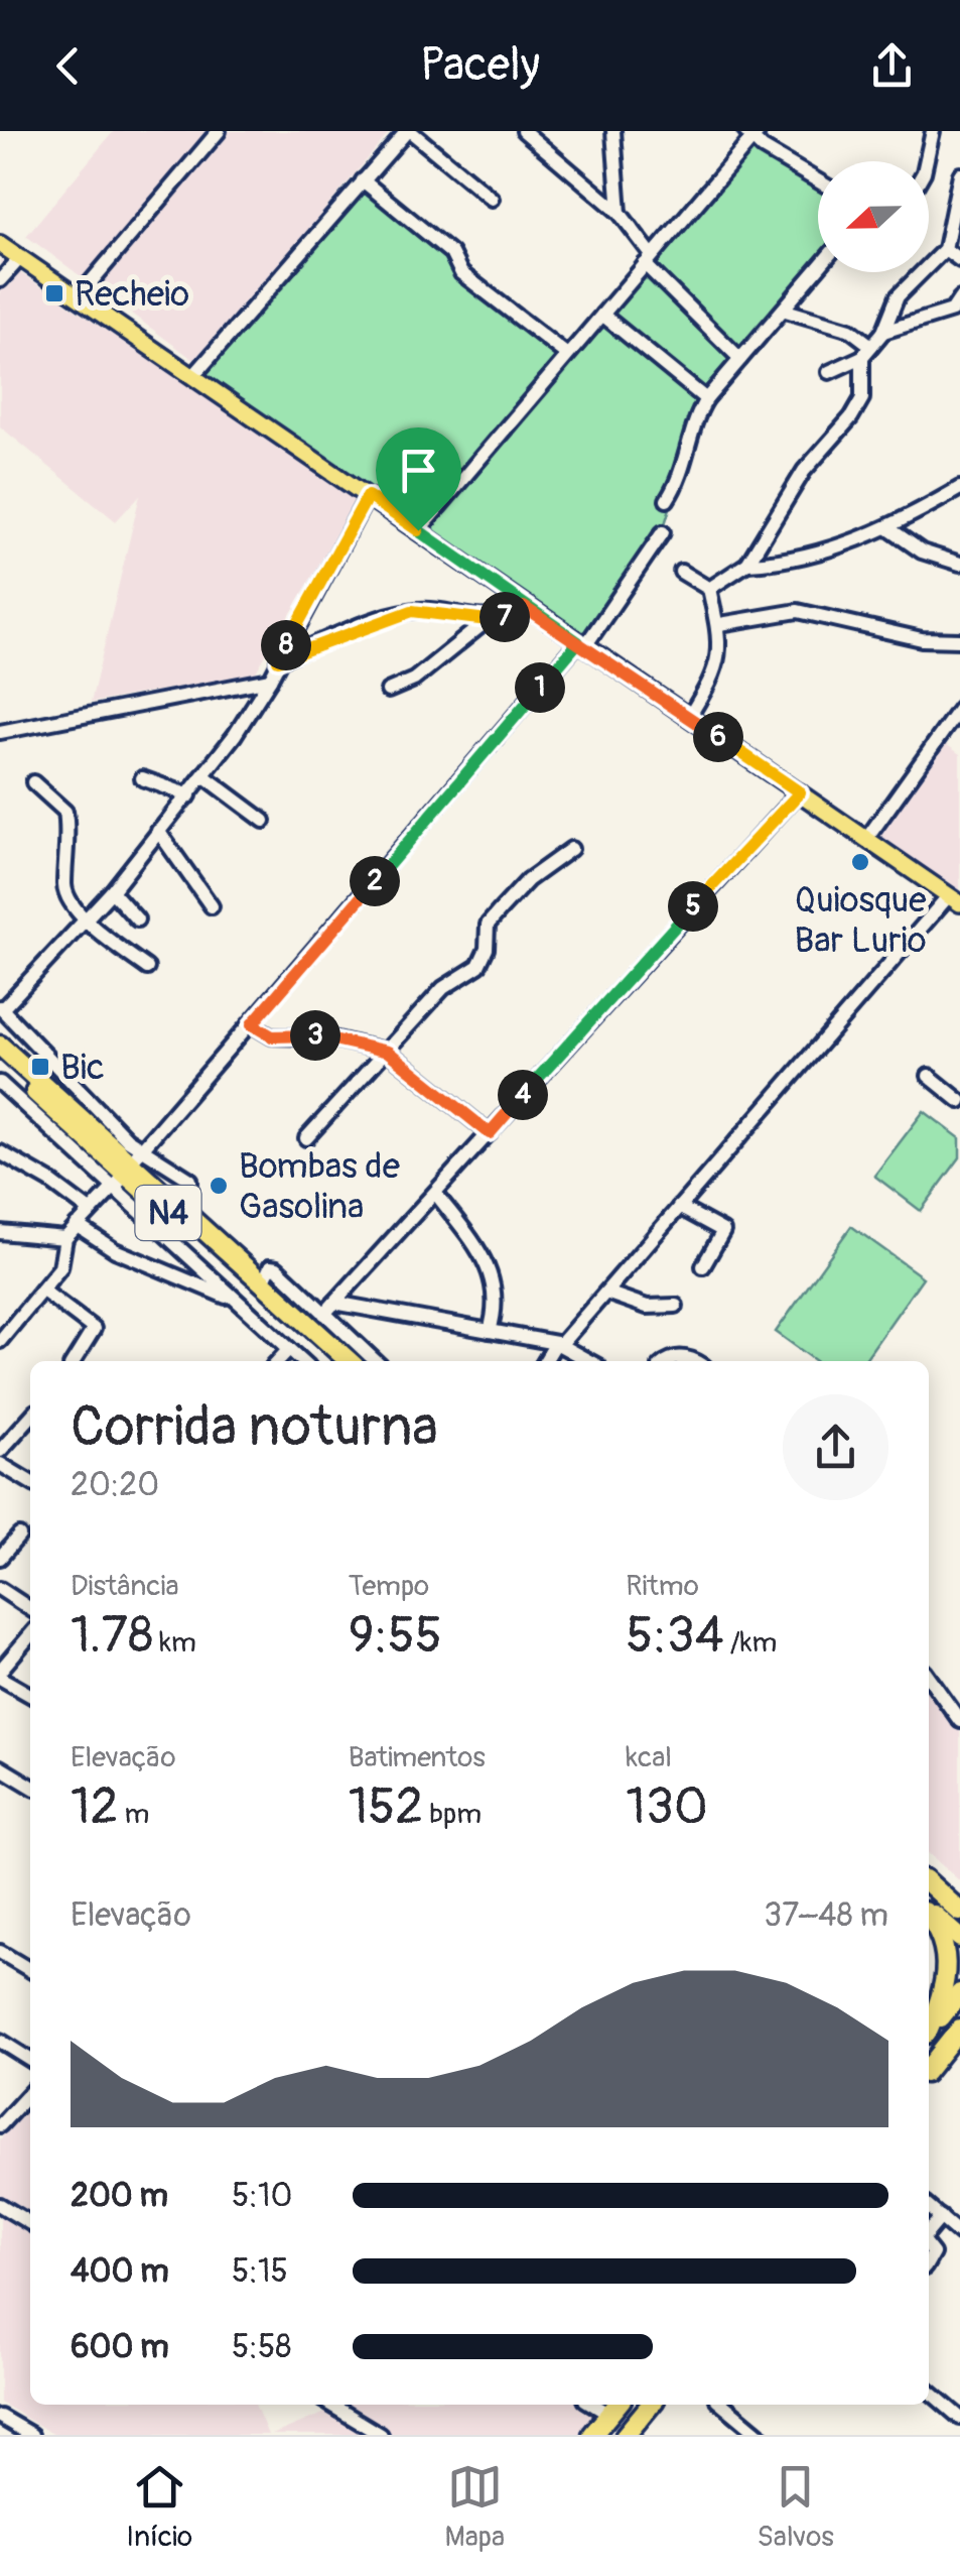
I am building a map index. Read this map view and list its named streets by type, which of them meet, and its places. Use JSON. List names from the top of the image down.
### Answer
{
  "streets": {
    "highway": ["N4"]
  },
  "places": {
    "transit": ["Recheio", "Bic"],
    "other": ["Quiosque Bar Lurio", "Bombas de Gasolina"]
  },
  "north": "left",
  "page": {
    "header": "Pacely",
    "pins": [
      "7",
      "8",
      "1",
      "6",
      "2",
      "5",
      "3",
      "4"
    ],
    "heading": ["Corrida noturna", "20:20"],
    "stats": [
      ["Distância", "1.78 km"],
      ["Tempo", "9:55"],
      ["Ritmo", "5:34 /km"],
      ["Elevação", "12 m"],
      ["Batimentos", "152 bpm"],
      ["kcal", "130"]
    ],
    "chart": ["Elevação", "37–48 m"],
    "list": [
      {
        "name": "200 m",
        "note": "5:10"
      },
      {
        "name": "400 m",
        "note": "5:15"
      },
      {
        "name": "600 m",
        "note": "5:58"
      }
    ],
    "tabs": ["Início", "Mapa", "Salvos"]
  }
}
